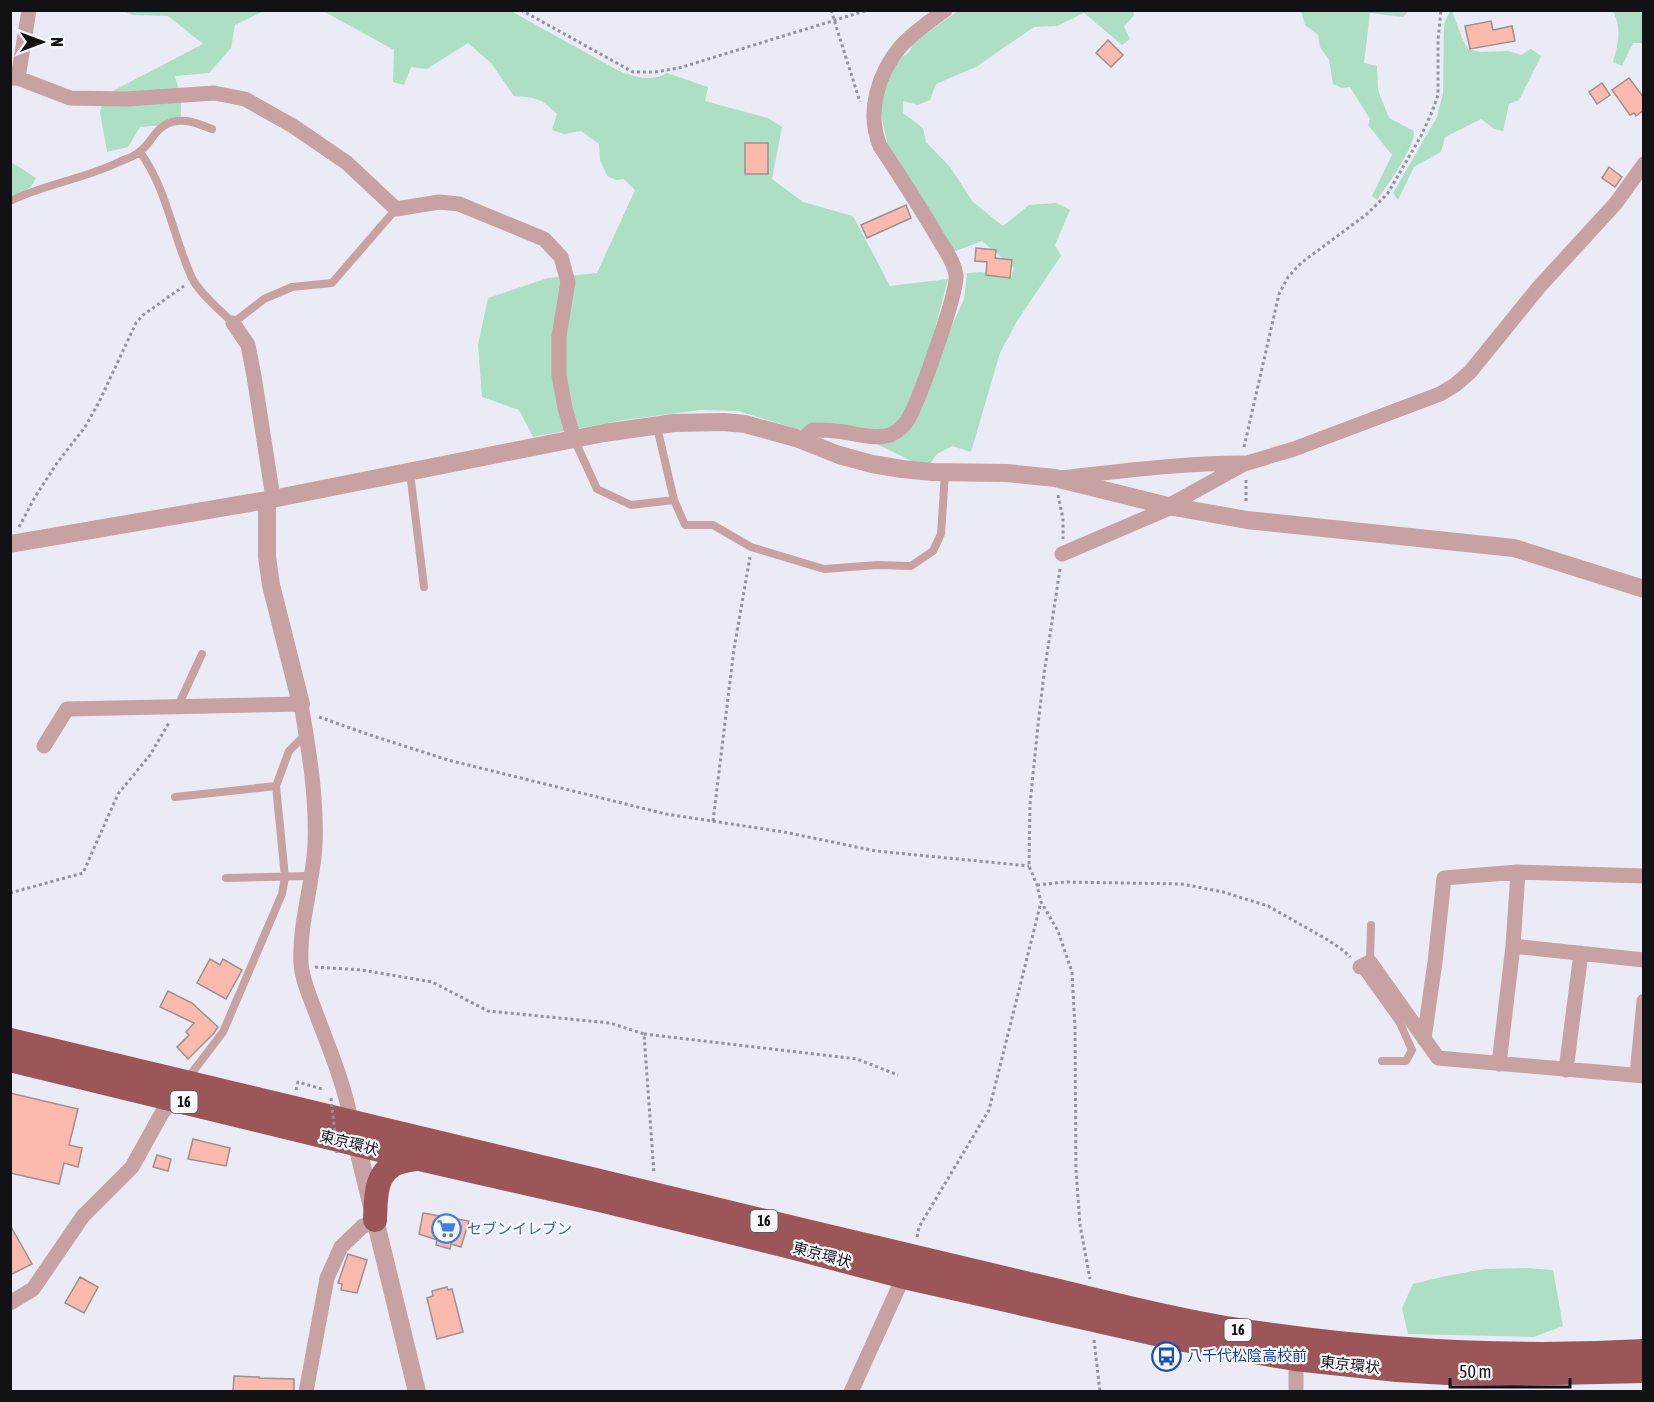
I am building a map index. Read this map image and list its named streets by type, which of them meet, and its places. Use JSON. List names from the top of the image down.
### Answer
{
  "streets": {
    "highway": ["16", "東京環状"]
  },
  "places": {
    "supermarket": ["セブンイレブン"],
    "bus stop": ["八千代松陰高校前"]
  },
  "scale_bar": "50 m",
  "north": "right"
}
